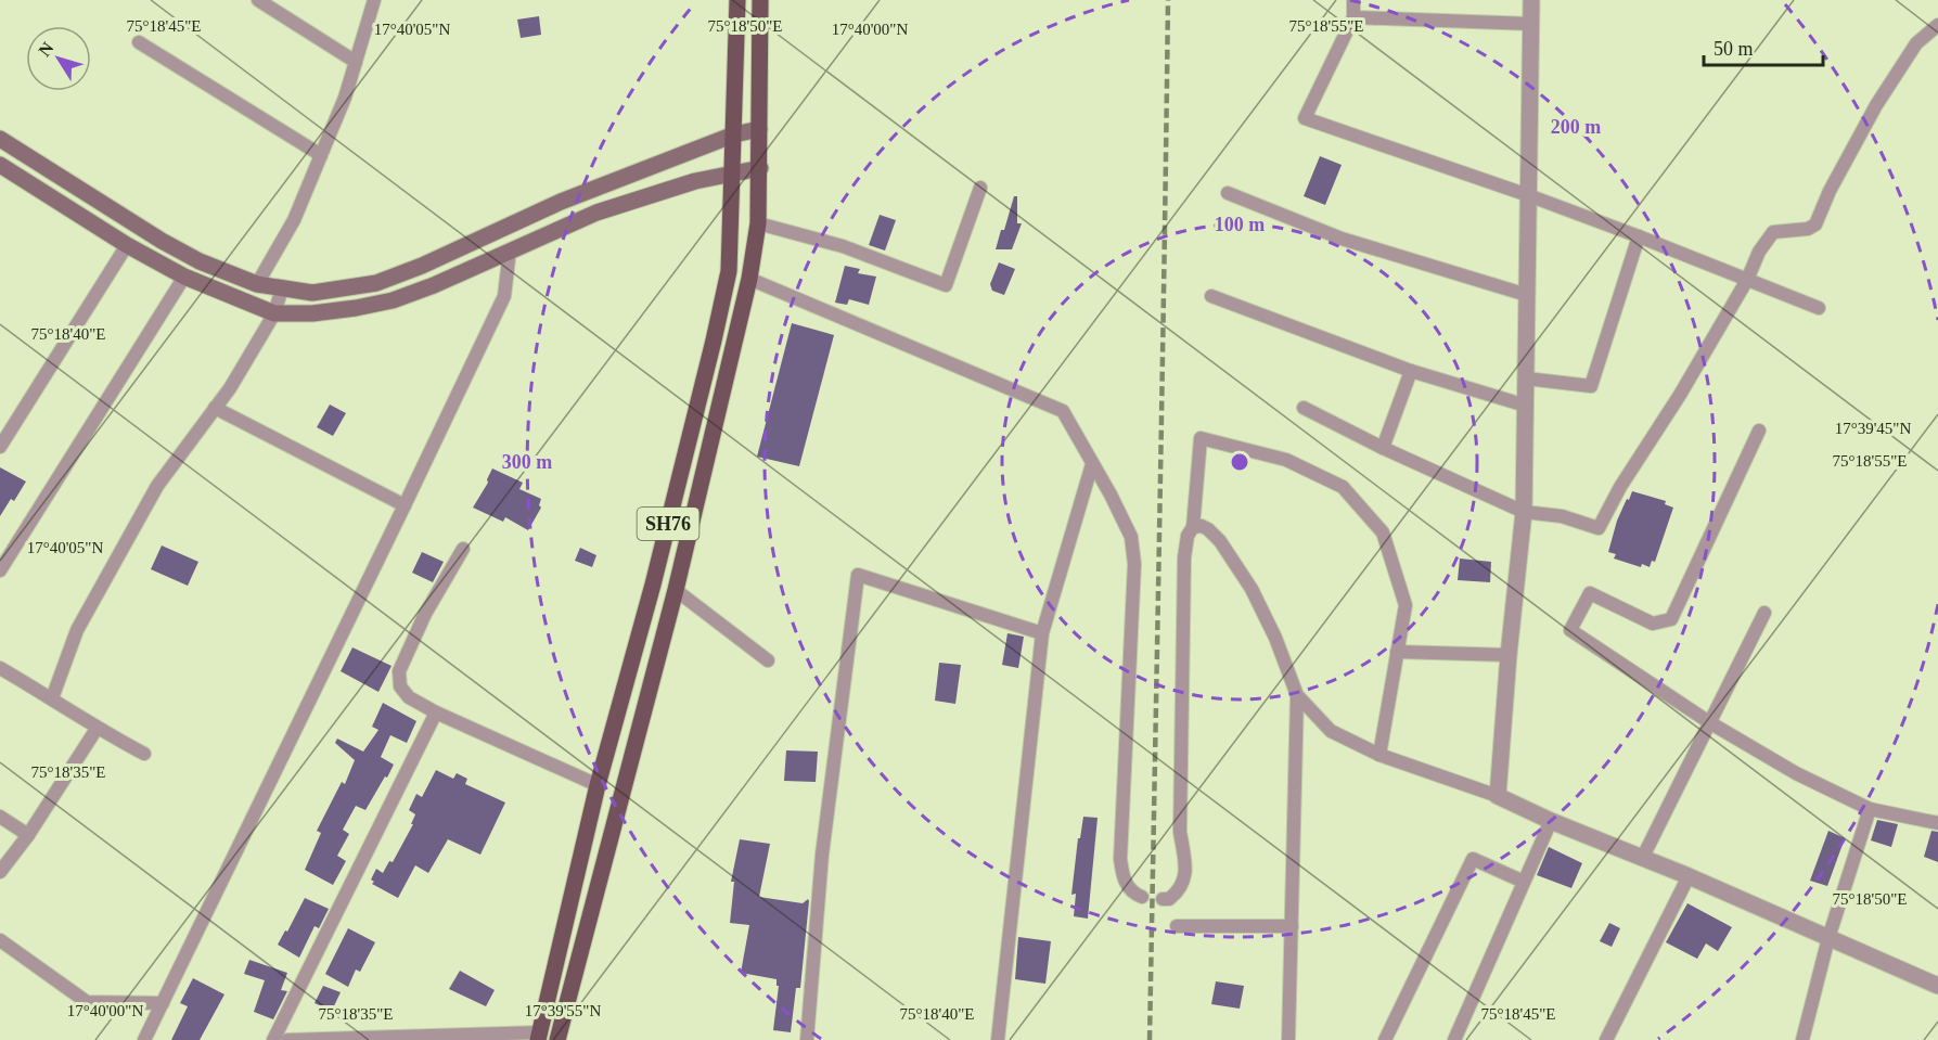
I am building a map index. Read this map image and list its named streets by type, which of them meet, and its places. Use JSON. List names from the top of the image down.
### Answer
{
  "streets": {
    "main road": ["SH76"]
  },
  "scale_bar": "50 m",
  "north": "top left",
  "coordinates": [
    "75°18'45\"E",
    "75°18'50\"E",
    "75°18'55\"E",
    "17°40'05\"N",
    "17°40'00\"N",
    "75°18'40\"E",
    "17°39'45\"N",
    "75°18'35\"E",
    "17°39'55\"N"
  ],
  "rings": ["200 m", "100 m", "300 m"]
}
